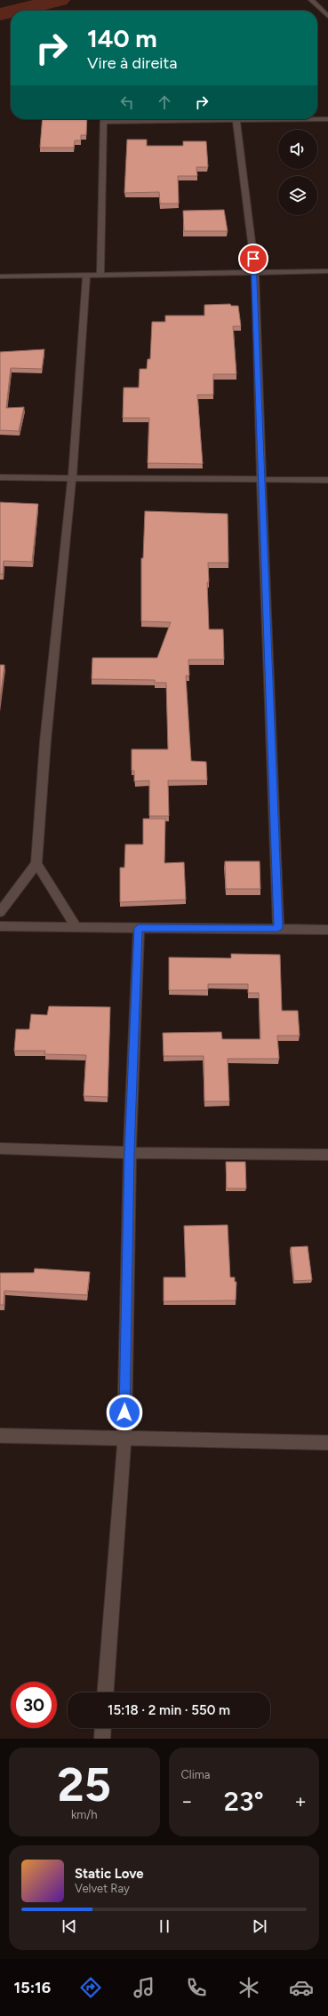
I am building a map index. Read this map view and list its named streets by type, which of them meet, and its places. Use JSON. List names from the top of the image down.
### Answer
{
  "page": {
    "turn": ["140 m", "Vire à direita"],
    "limit": "30",
    "trip": "15:18 · 2 min · 550 m",
    "tile": [
      ["25", "km/h"],
      "Clima"
    ],
    "heat": ["−", "23°", "+"],
    "song": ["Static Love", "Velvet Ray"],
    "tabs": "15:16"
  }
}
